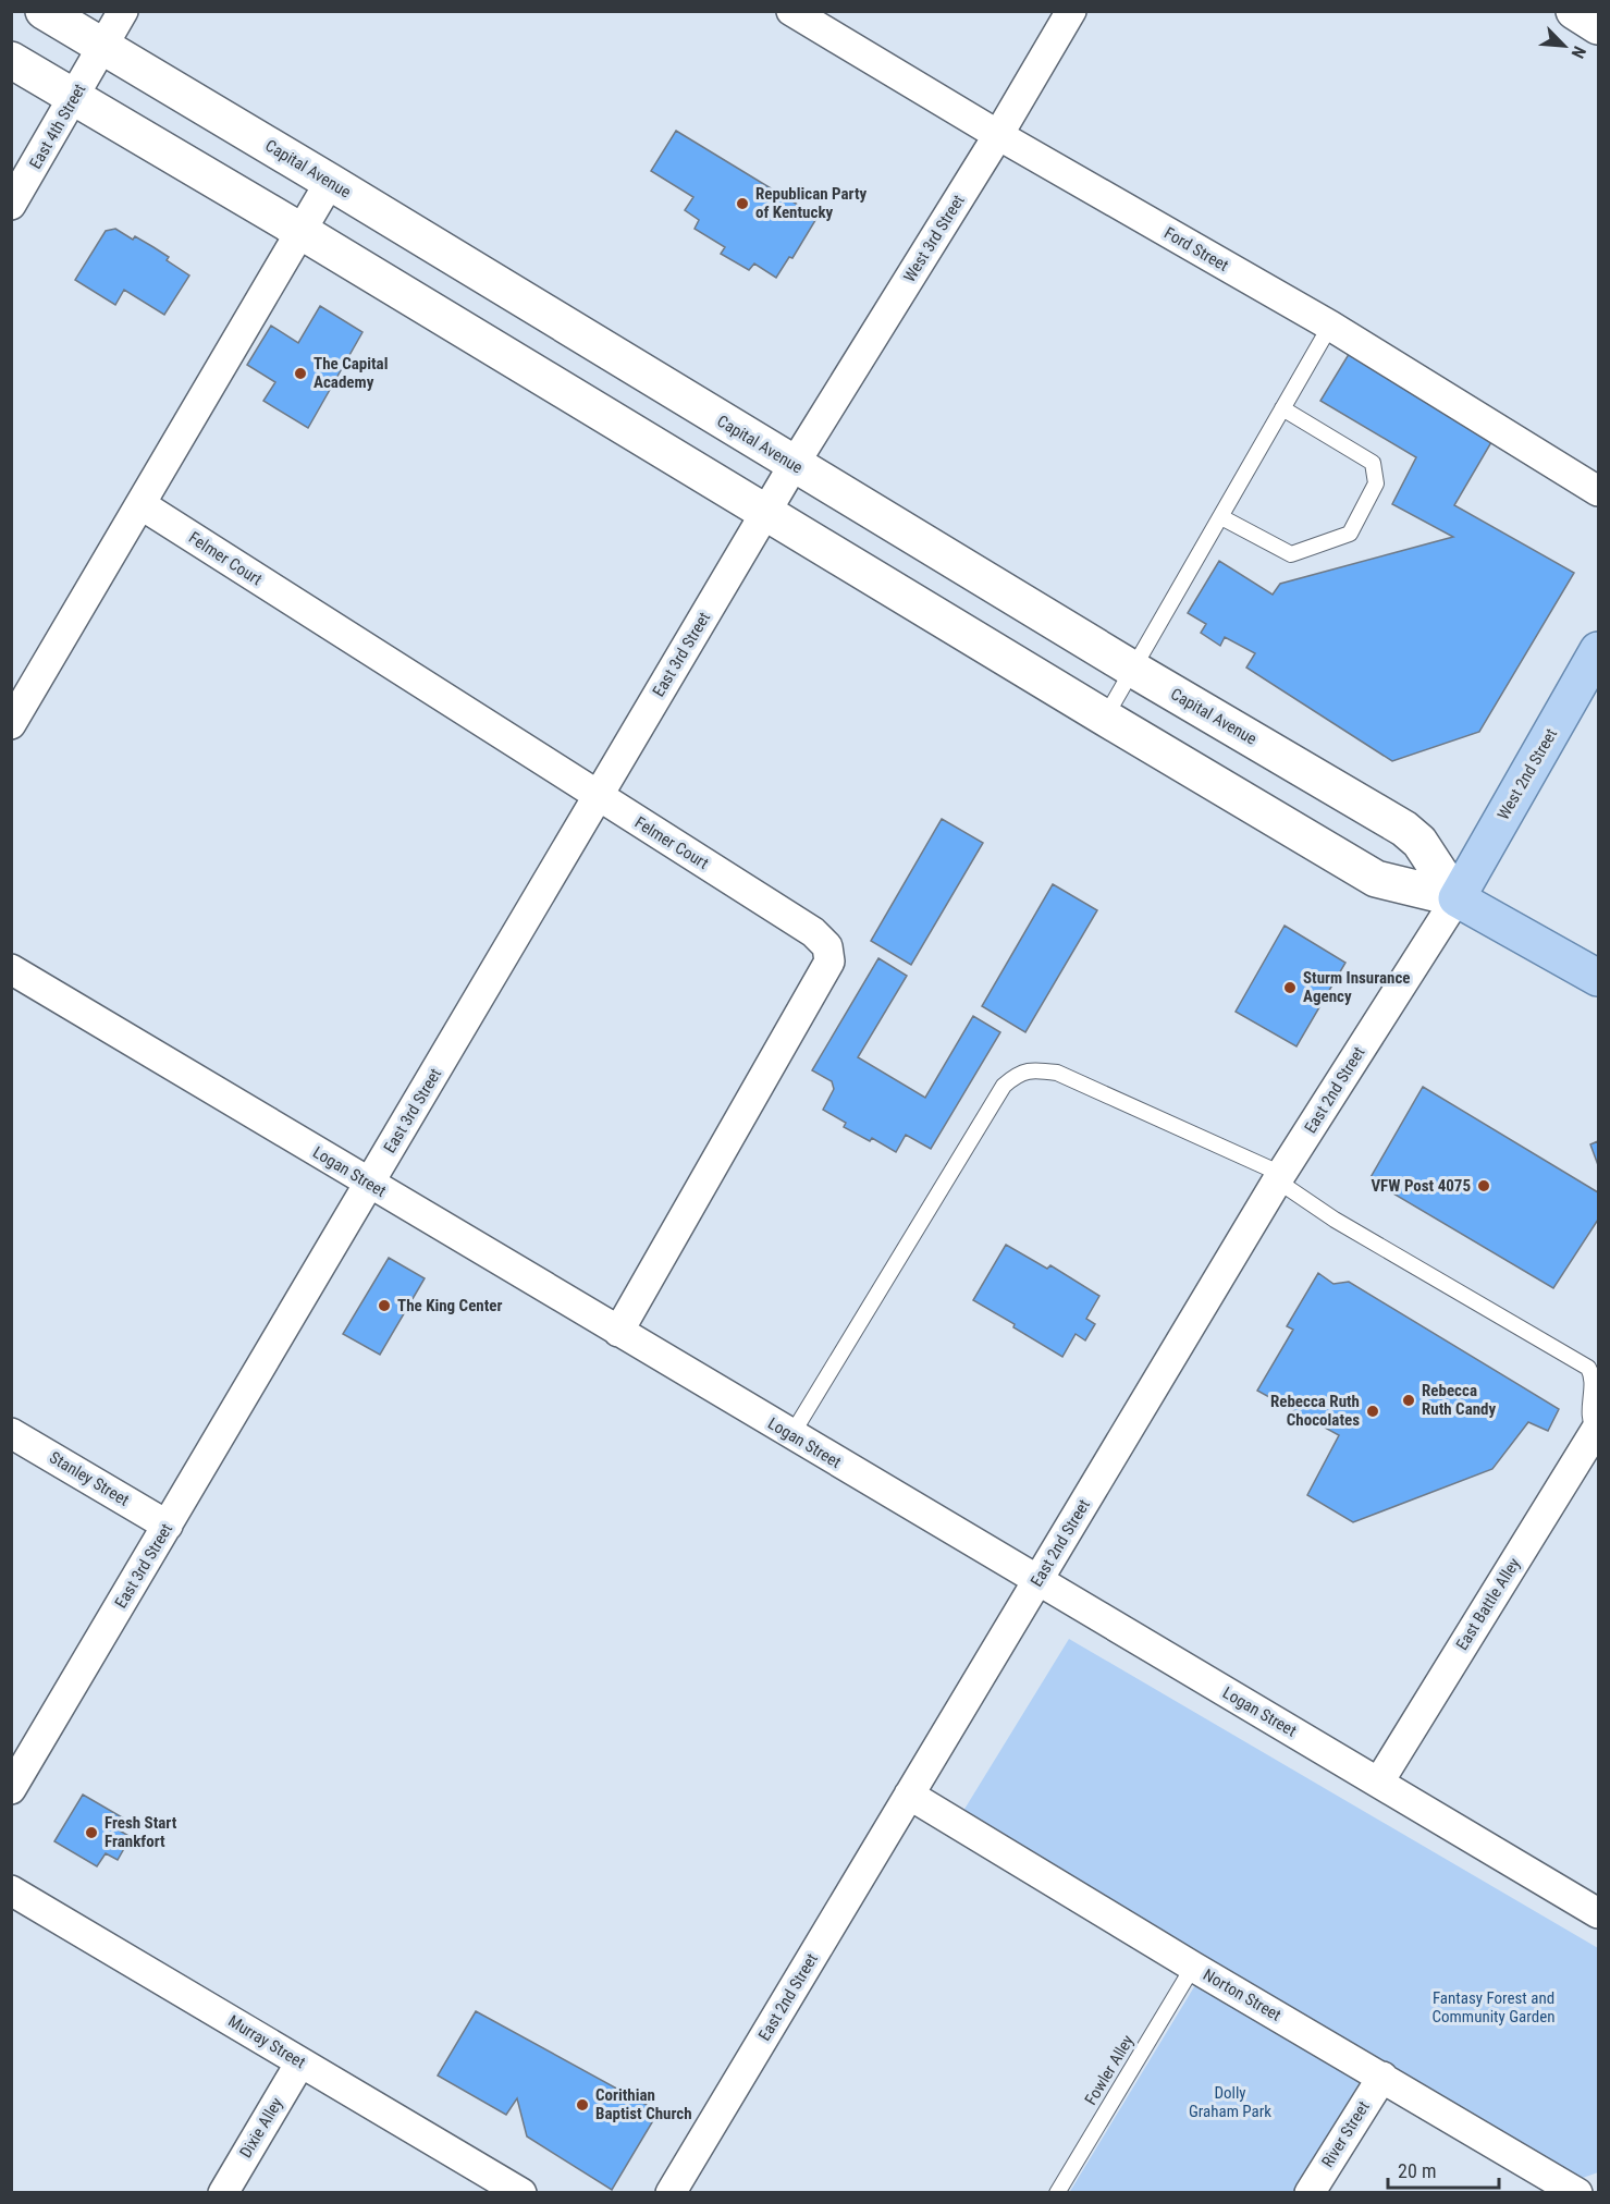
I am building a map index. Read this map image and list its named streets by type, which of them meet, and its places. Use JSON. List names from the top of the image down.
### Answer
{
  "streets": {
    "main road": ["Capital Avenue", "West 2nd Street"],
    "street": [
      "East 4th Street",
      "West 3rd Street",
      "Ford Street",
      "Felmer Court",
      "East 3rd Street",
      "East 2nd Street",
      "Logan Street",
      "Stanley Street",
      "East Battle Alley",
      "Norton Street",
      "Murray Street",
      "Dixie Alley",
      "River Street"
    ],
    "lane": ["Fowler Alley"]
  },
  "crossings": [
    ["East 4th Street", "Capital Avenue"],
    ["Capital Avenue", "West 3rd Street"],
    ["Capital Avenue", "East 3rd Street"],
    ["Capital Avenue", "West 2nd Street"],
    ["Capital Avenue", "East 2nd Street"],
    ["West 3rd Street", "Ford Street"],
    ["West 3rd Street", "East 3rd Street"],
    ["Felmer Court", "East 3rd Street"],
    ["Felmer Court", "Logan Street"],
    ["East 3rd Street", "Logan Street"],
    ["East 3rd Street", "Stanley Street"],
    ["West 2nd Street", "East 2nd Street"],
    ["East 2nd Street", "Logan Street"],
    ["East 2nd Street", "Norton Street"],
    ["Logan Street", "East Battle Alley"],
    ["Norton Street", "Fowler Alley"],
    ["Norton Street", "River Street"],
    ["Murray Street", "Dixie Alley"]
  ],
  "parks": ["Fantasy Forest and Community Garden", "Dolly Graham Park"],
  "places": [
    "Republican Party of Kentucky",
    "The Capital Academy",
    "Sturm Insurance Agency",
    "VFW Post 4075",
    "The King Center",
    "Rebecca Ruth Candy",
    "Rebecca Ruth Chocolates",
    "Fresh Start Frankfort",
    "Corithian Baptist Church"
  ],
  "scale_bar": "20 m",
  "north": "bottom right"
}
